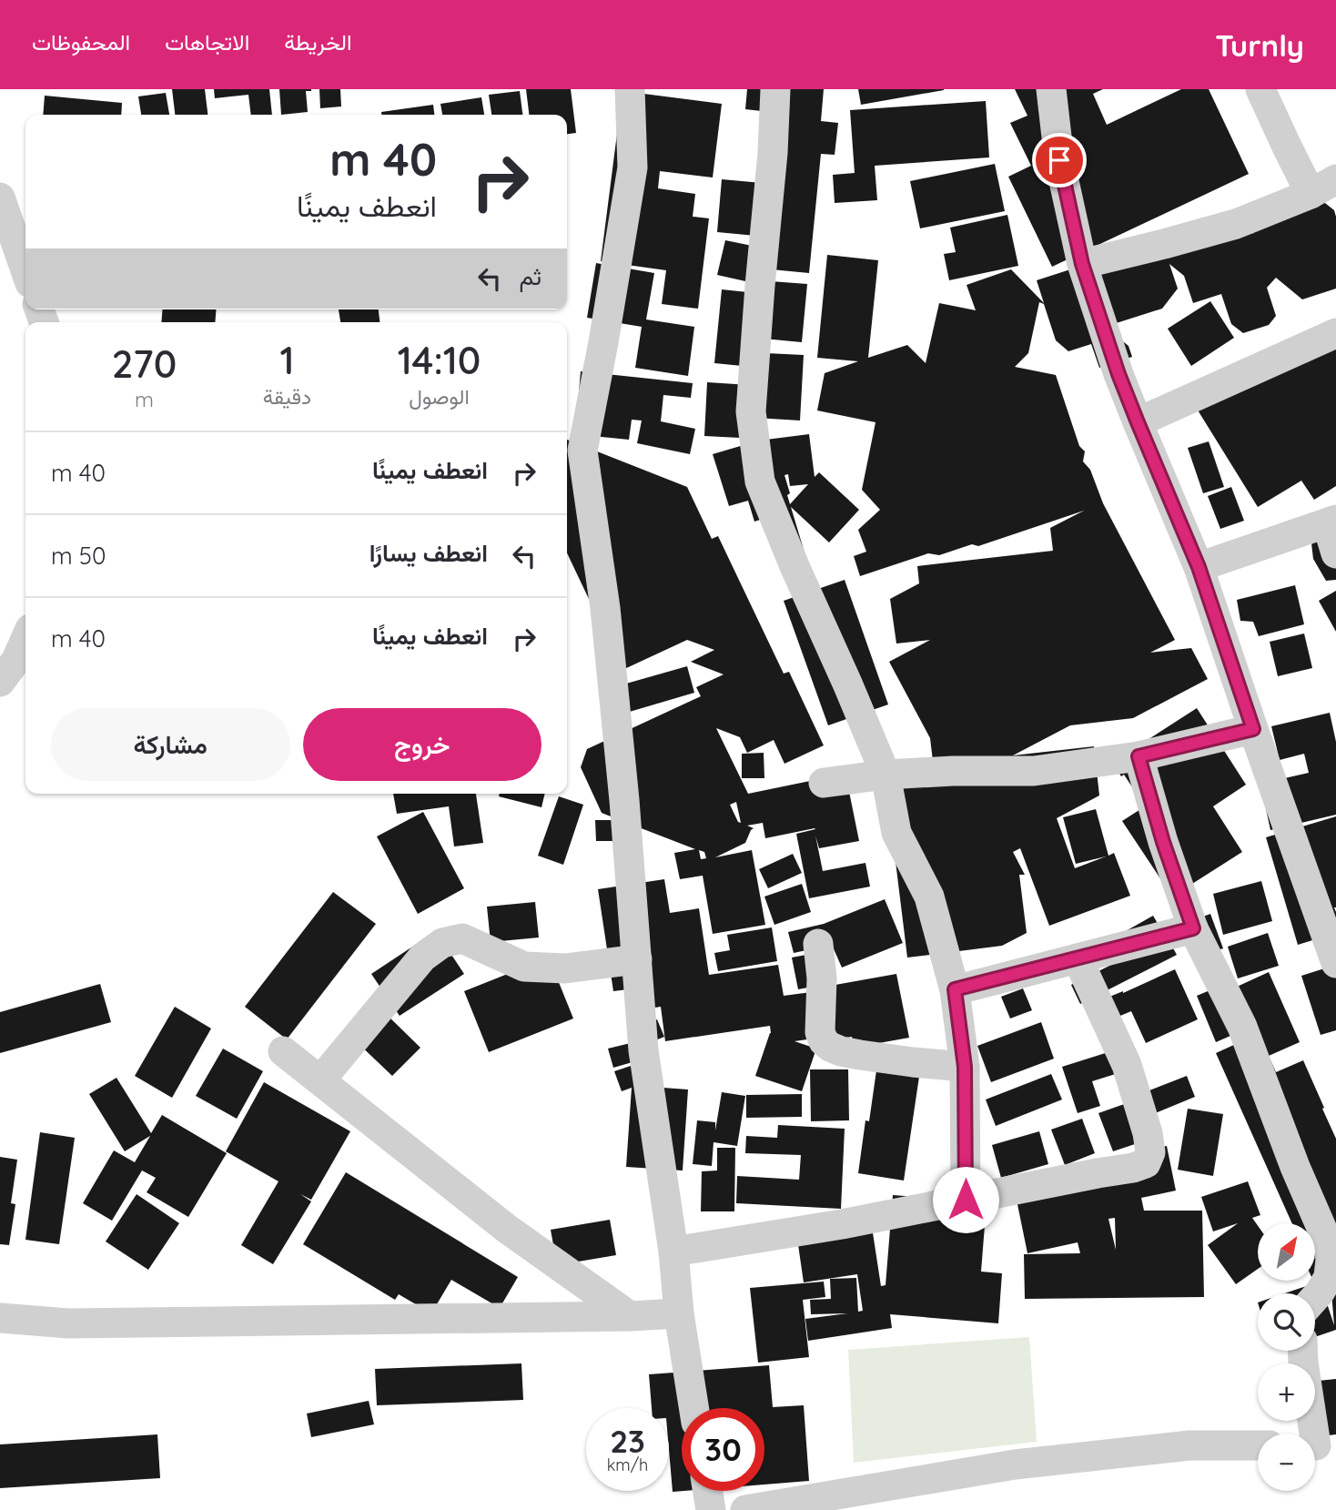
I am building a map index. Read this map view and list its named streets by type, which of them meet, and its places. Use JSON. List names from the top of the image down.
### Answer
{
  "north": "top right",
  "page": {
    "header": "Turnly",
    "nav": ["الخريطة", "الاتجاهات", "المحفوظات"],
    "turn": ["40 m", "انعطف يمينًا"],
    "then": "ثم",
    "eta": [
      "14:10",
      "الوصول",
      "1",
      "دقيقة",
      "270",
      "m"
    ],
    "list": [
      {
        "name": "انعطف يمينًا",
        "value": "40 m"
      },
      {
        "name": "انعطف يسارًا",
        "value": "50 m"
      },
      {
        "name": "انعطف يمينًا",
        "value": "40 m"
      }
    ],
    "buttons": ["خروج", "مشاركة"],
    "map_buttons": ["+", "−"],
    "speed": "23 km/h",
    "limit": "30"
  }
}
